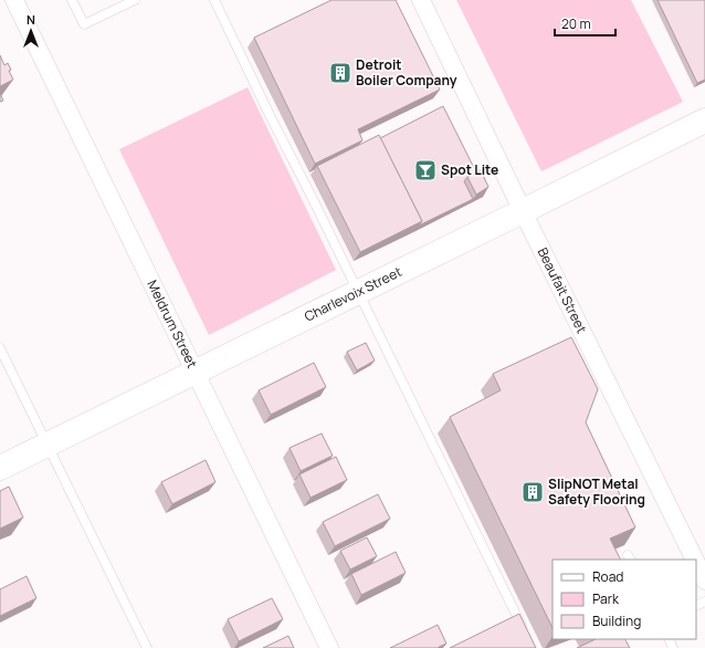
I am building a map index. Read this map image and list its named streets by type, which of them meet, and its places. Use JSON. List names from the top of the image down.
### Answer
{
  "streets": {
    "street": ["Beaufait Street", "Charlevoix Street", "Meldrum Street"]
  },
  "crossings": [
    ["Beaufait Street", "Charlevoix Street"],
    ["Charlevoix Street", "Meldrum Street"]
  ],
  "places": {
    "building": ["Detroit Boiler Company", "SlipNOT Metal Safety Flooring"],
    "bar": ["Spot Lite"]
  },
  "legend": ["Road", "Park", "Building"],
  "scale_bar": "20 m",
  "north": "top"
}
